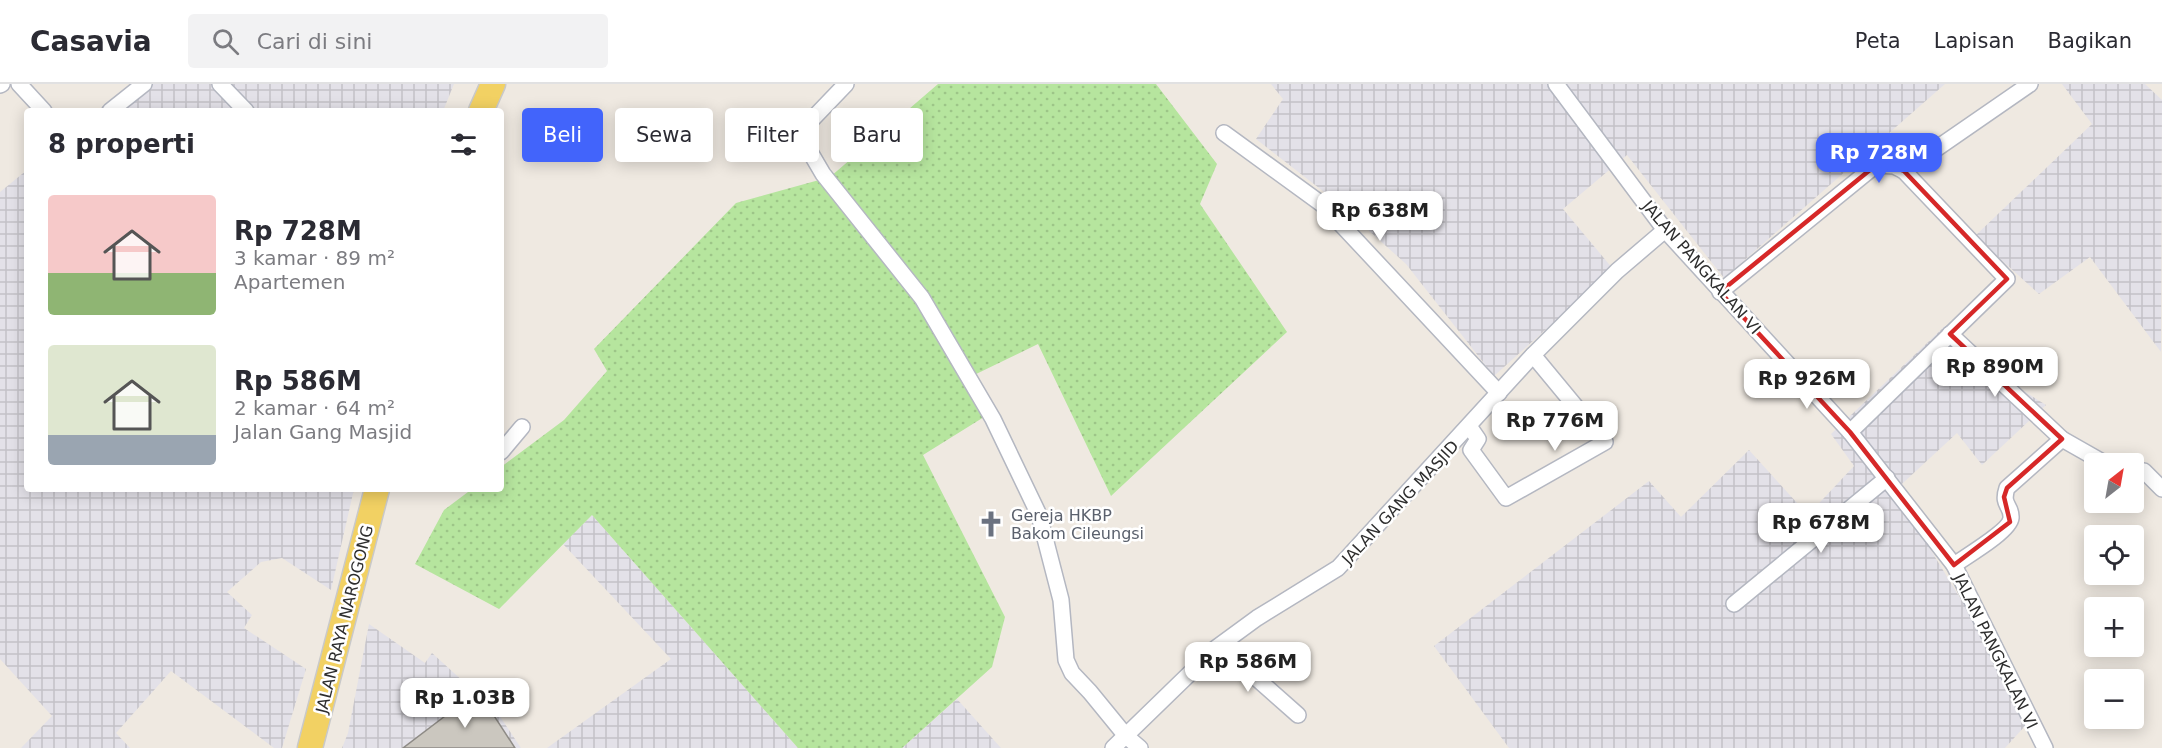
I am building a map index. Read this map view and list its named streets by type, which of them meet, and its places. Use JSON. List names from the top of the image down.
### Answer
{
  "streets": {
    "main road": ["JALAN RAYA NAROGONG"],
    "street": ["JALAN PANGKALAN VI", "JALAN GANG MASJID"]
  },
  "crossings": [
    ["JALAN PANGKALAN VI", "JALAN GANG MASJID"]
  ],
  "places": {
    "church": ["Gereja HKBP Bakom Cileungsi"]
  },
  "north": "top right",
  "page": {
    "header": "Casavia",
    "search": "Cari di sini",
    "nav": ["Peta", "Lapisan", "Bagikan"],
    "chip": [
      "Beli",
      "Sewa",
      "Filter",
      "Baru"
    ],
    "heading": "8 properti",
    "price": [
      "Rp 728M",
      "Rp 638M",
      "Rp 890M",
      "Rp 926M",
      "Rp 776M",
      "Rp 678M",
      "Rp 586M",
      "Rp 1.03B"
    ],
    "list": [
      {
        "name": "Rp 728M",
        "note": "3 kamar · 89 m² · Apartemen"
      },
      {
        "name": "Rp 586M",
        "note": "2 kamar · 64 m² · Jalan Gang Masjid"
      }
    ],
    "map_buttons": ["+", "−"]
  }
}
